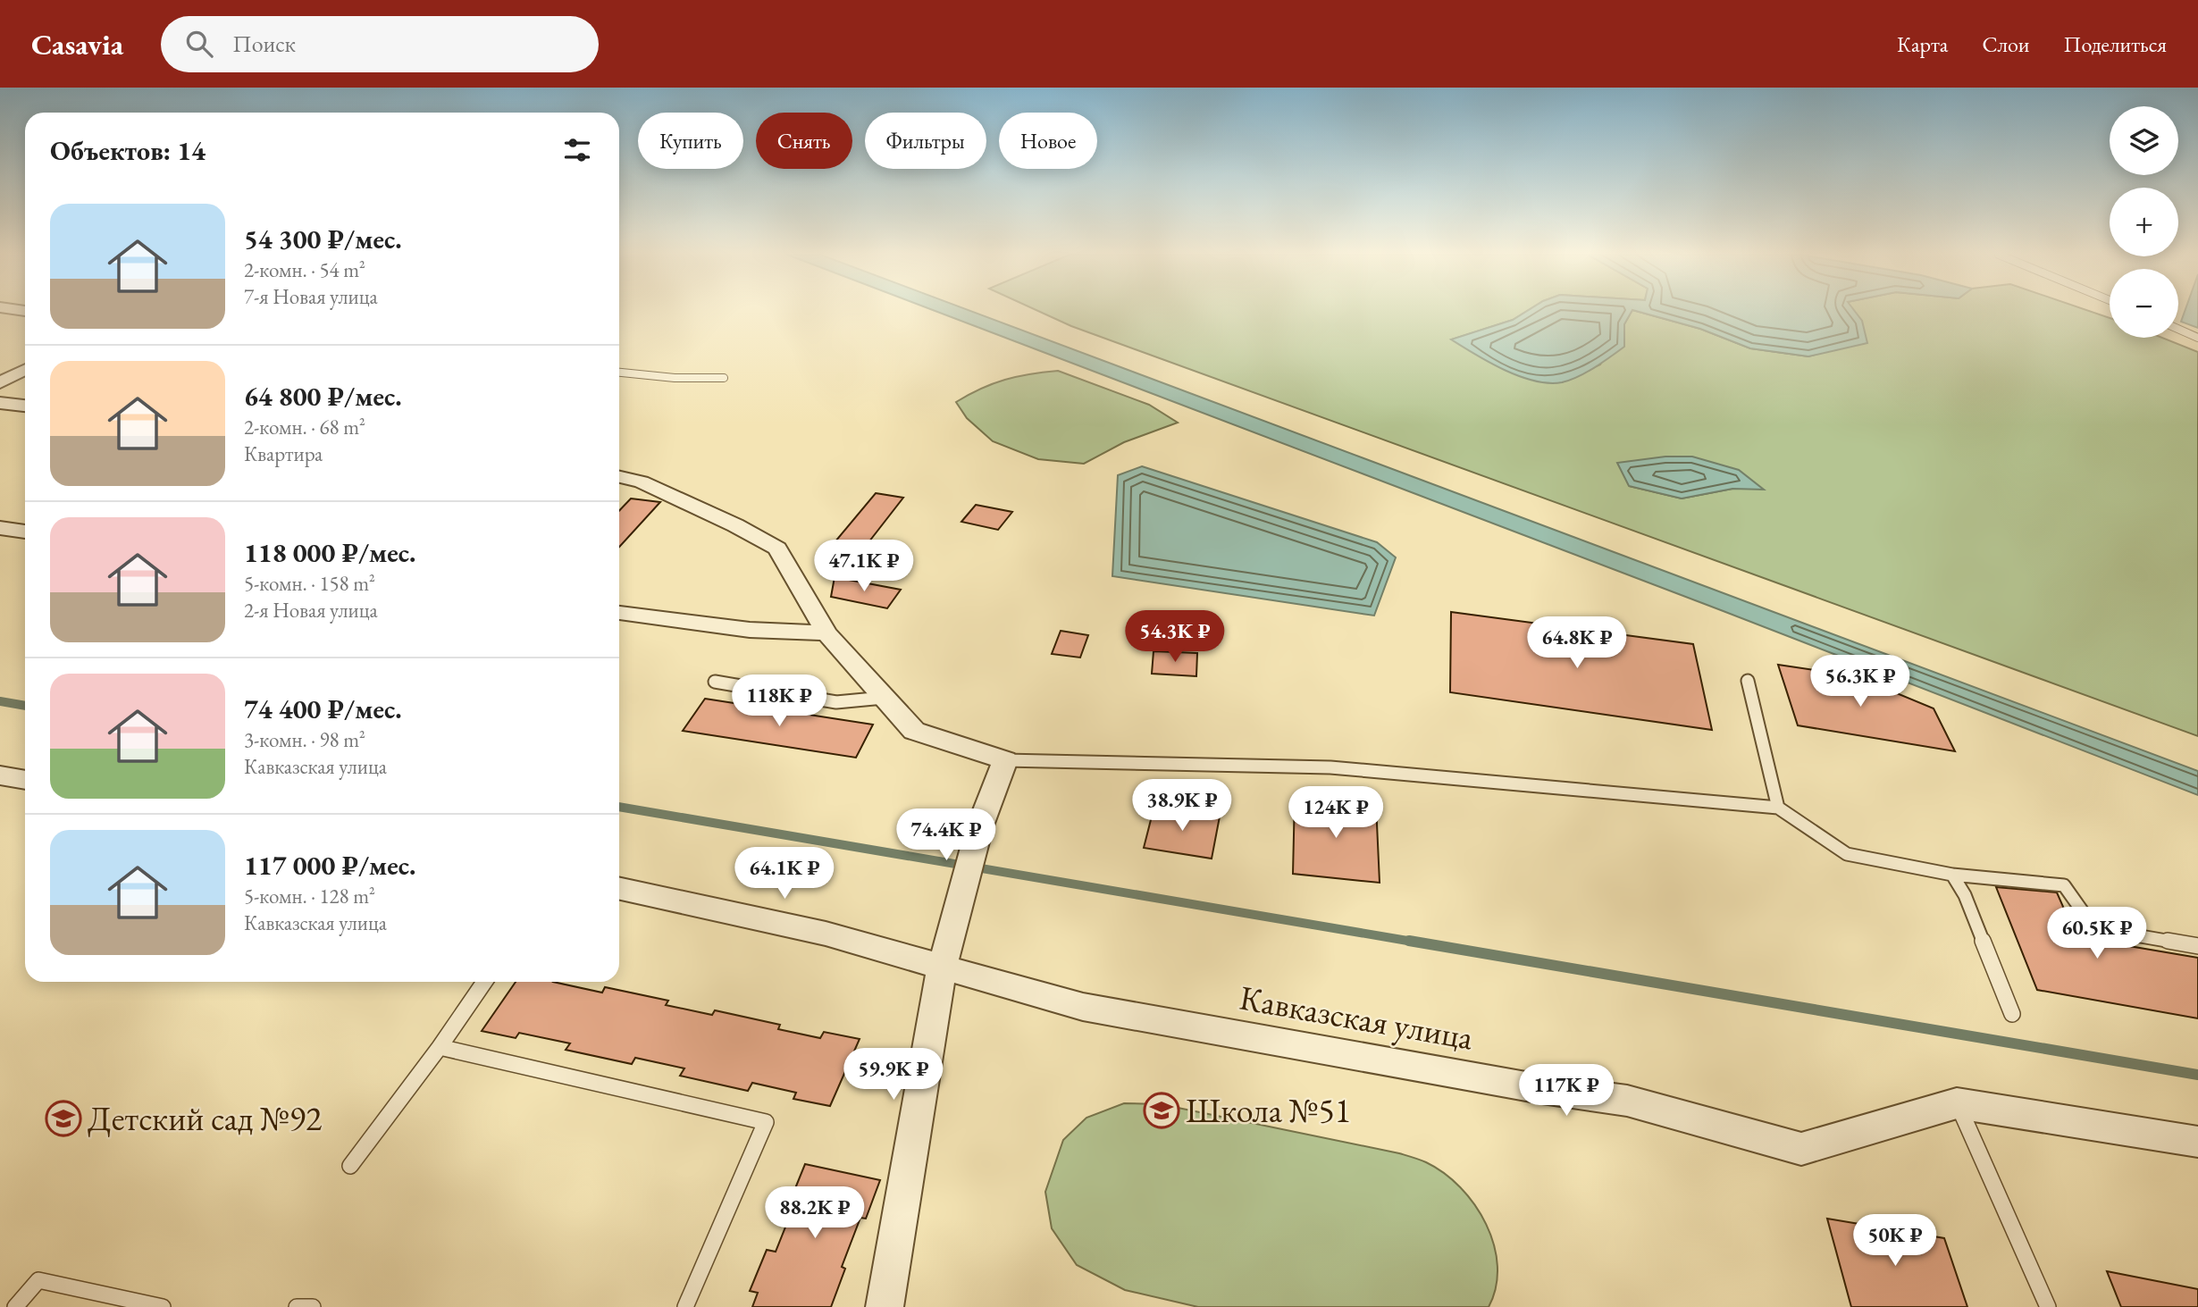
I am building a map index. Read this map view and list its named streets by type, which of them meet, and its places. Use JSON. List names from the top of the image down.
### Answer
{
  "streets": {
    "street": ["Кавказская улица"]
  },
  "places": {
    "school or university": ["Школа №51", "Детский сад №92"]
  },
  "page": {
    "header": "Casavia",
    "search": "Поиск",
    "nav": ["Карта", "Слои", "Поделиться"],
    "map_buttons": ["+", "−"],
    "chip": [
      "Купить",
      "Снять",
      "Фильтры",
      "Новое"
    ],
    "heading": "Объектов: 14",
    "list": [
      {
        "name": "54 300 ₽/мес.",
        "note": "2-комн. · 54 m² · 7-я Новая улица"
      },
      {
        "name": "64 800 ₽/мес.",
        "note": "2-комн. · 68 m² · Квартира"
      },
      {
        "name": "118 000 ₽/мес.",
        "note": "5-комн. · 158 m² · 2-я Новая улица"
      },
      {
        "name": "74 400 ₽/мес.",
        "note": "3-комн. · 98 m² · Кавказская улица"
      },
      {
        "name": "117 000 ₽/мес.",
        "note": "5-комн. · 128 m² · Кавказская улица"
      }
    ],
    "price": [
      "47.1K ₽",
      "54.3K ₽",
      "64.8K ₽",
      "56.3K ₽",
      "118K ₽",
      "38.9K ₽",
      "124K ₽",
      "74.4K ₽",
      "64.1K ₽",
      "60.5K ₽",
      "59.9K ₽",
      "117K ₽",
      "88.2K ₽",
      "50K ₽"
    ]
  }
}
